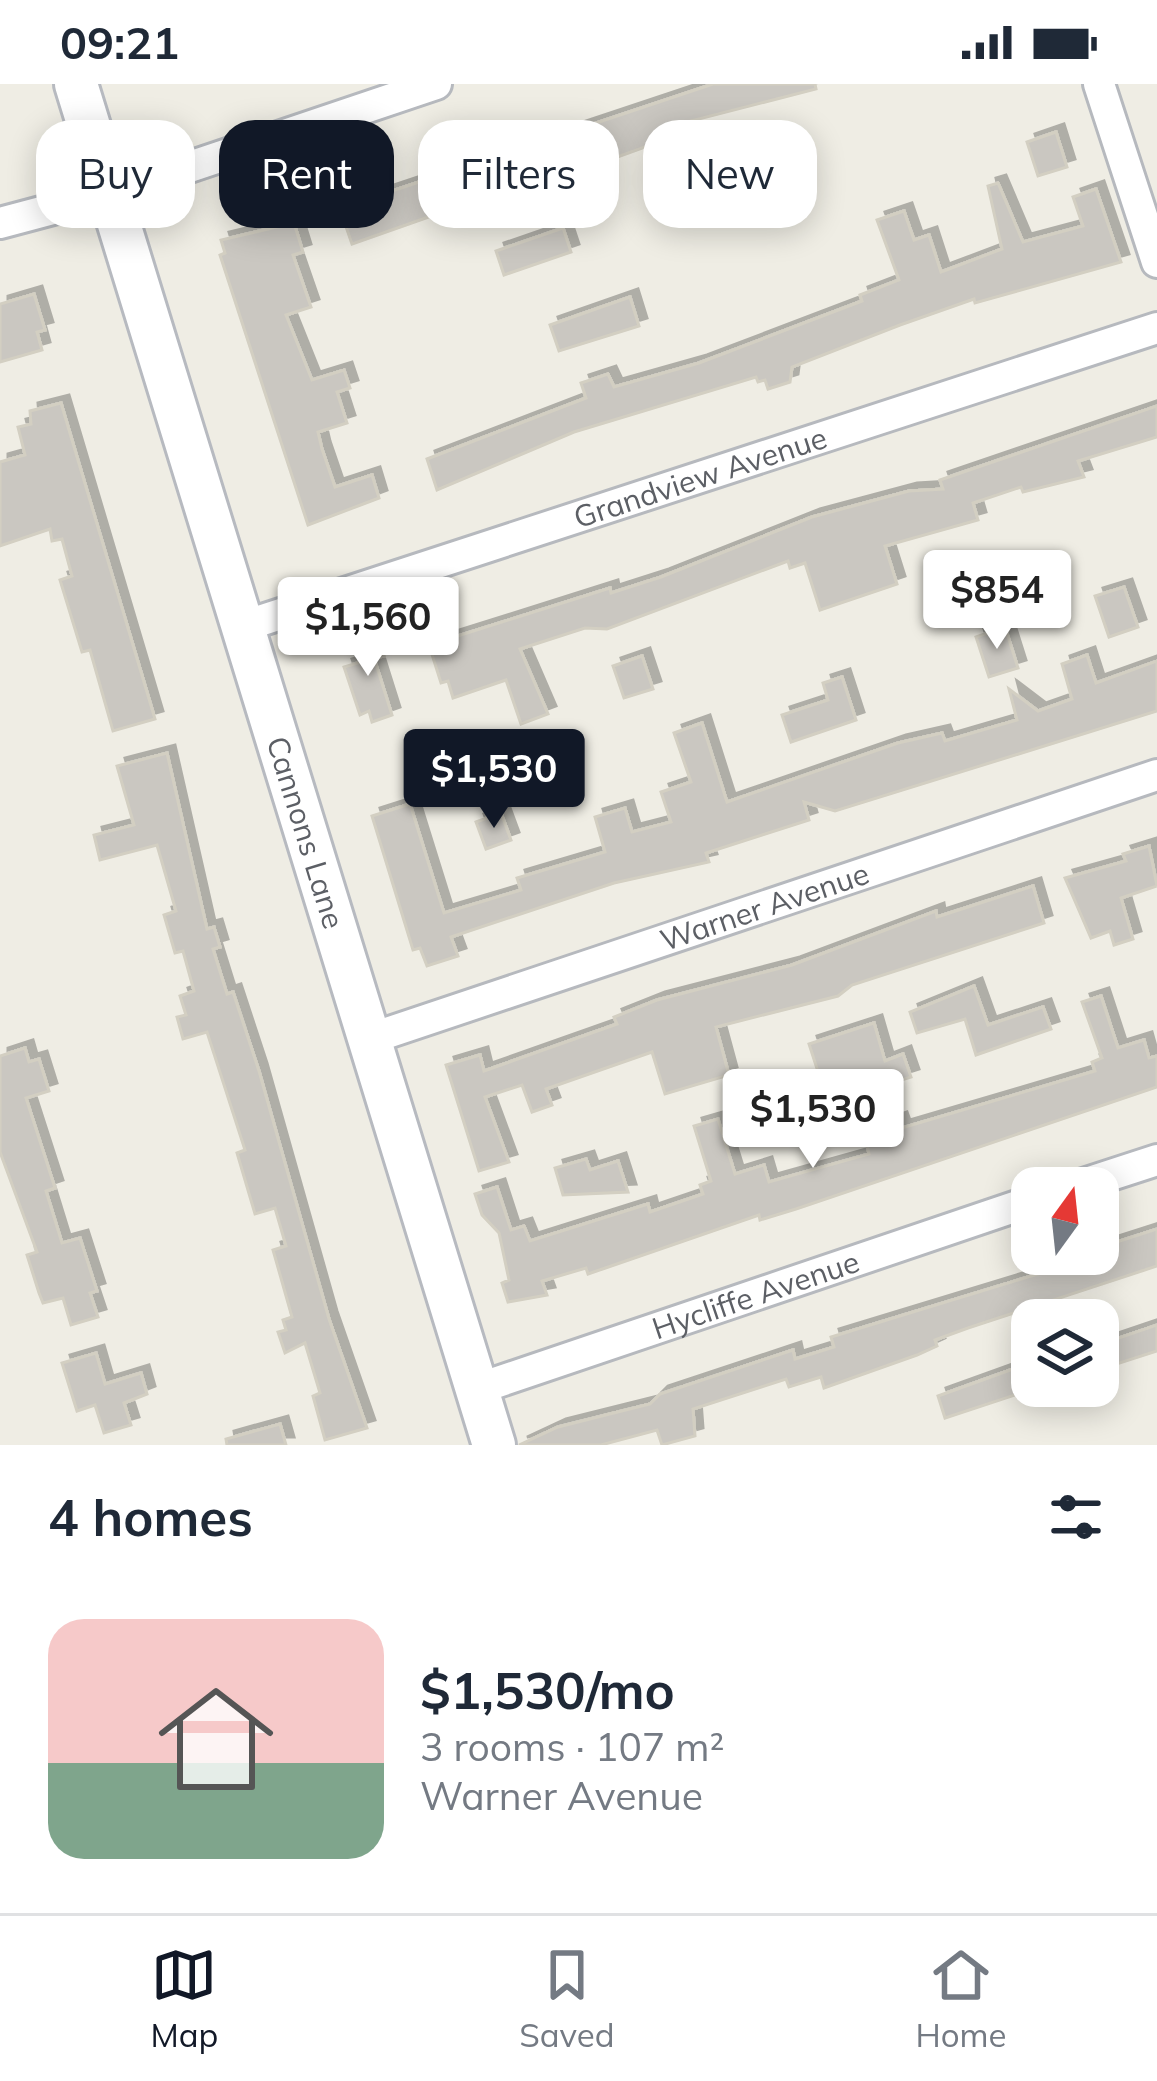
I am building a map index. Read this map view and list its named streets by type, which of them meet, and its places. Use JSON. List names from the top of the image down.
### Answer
{
  "streets": {
    "main road": ["Cannons Lane"],
    "street": ["Grandview Avenue", "Warner Avenue", "Hycliffe Avenue"]
  },
  "crossings": [
    ["Grandview Avenue", "Cannons Lane"],
    ["Cannons Lane", "Warner Avenue"],
    ["Cannons Lane", "Hycliffe Avenue"]
  ],
  "north": "top",
  "page": {
    "status": "09:21",
    "chip": [
      "Buy",
      "Rent",
      "Filters",
      "New"
    ],
    "price": [
      "$854",
      "$1,560",
      "$1,530",
      "$1,530"
    ],
    "heading": "4 homes",
    "list": [
      {
        "name": "$1,530/mo",
        "note": "3 rooms · 107 m² · Warner Avenue"
      }
    ],
    "tabs": ["Map", "Saved", "Home"]
  }
}
